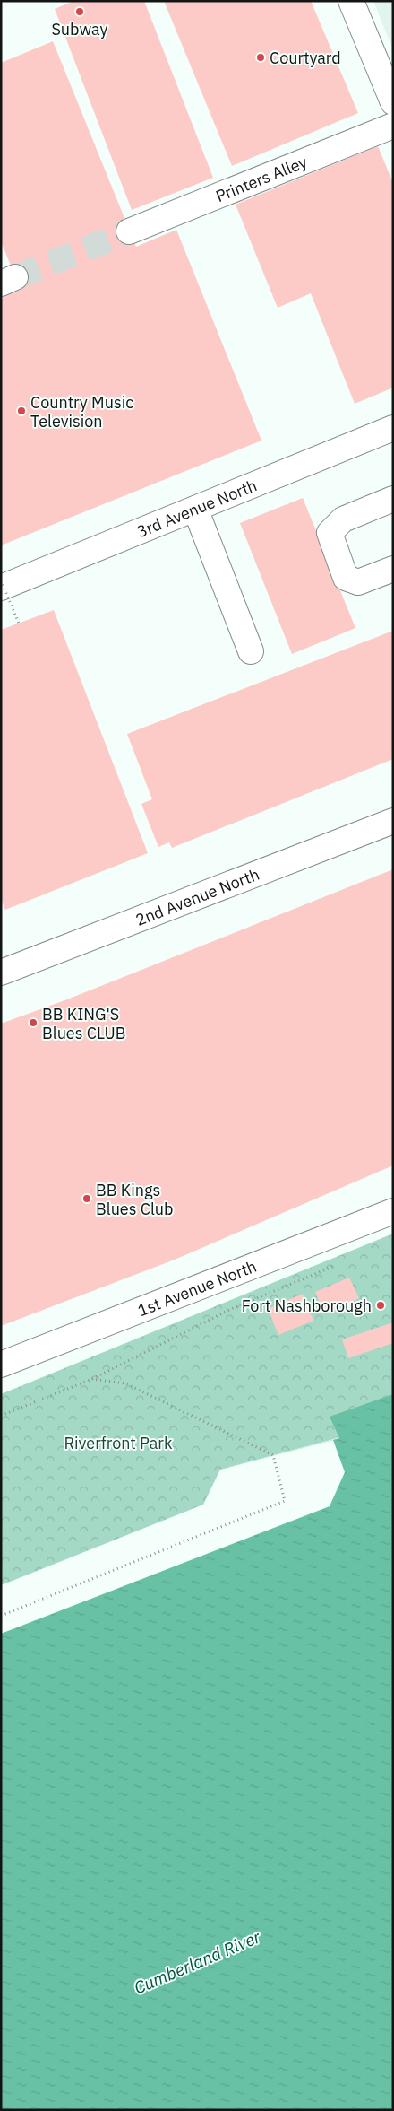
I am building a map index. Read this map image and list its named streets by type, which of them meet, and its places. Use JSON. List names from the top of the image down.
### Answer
{
  "streets": {
    "street": [
      "Printers Alley",
      "3rd Avenue North",
      "2nd Avenue North",
      "1st Avenue North"
    ]
  },
  "water": ["Cumberland River"],
  "parks": ["Riverfront Park"],
  "places": [
    "Subway",
    "Courtyard",
    "Country Music Television",
    "BB KING'S Blues CLUB",
    "BB Kings Blues Club",
    "Fort Nashborough"
  ]
}
